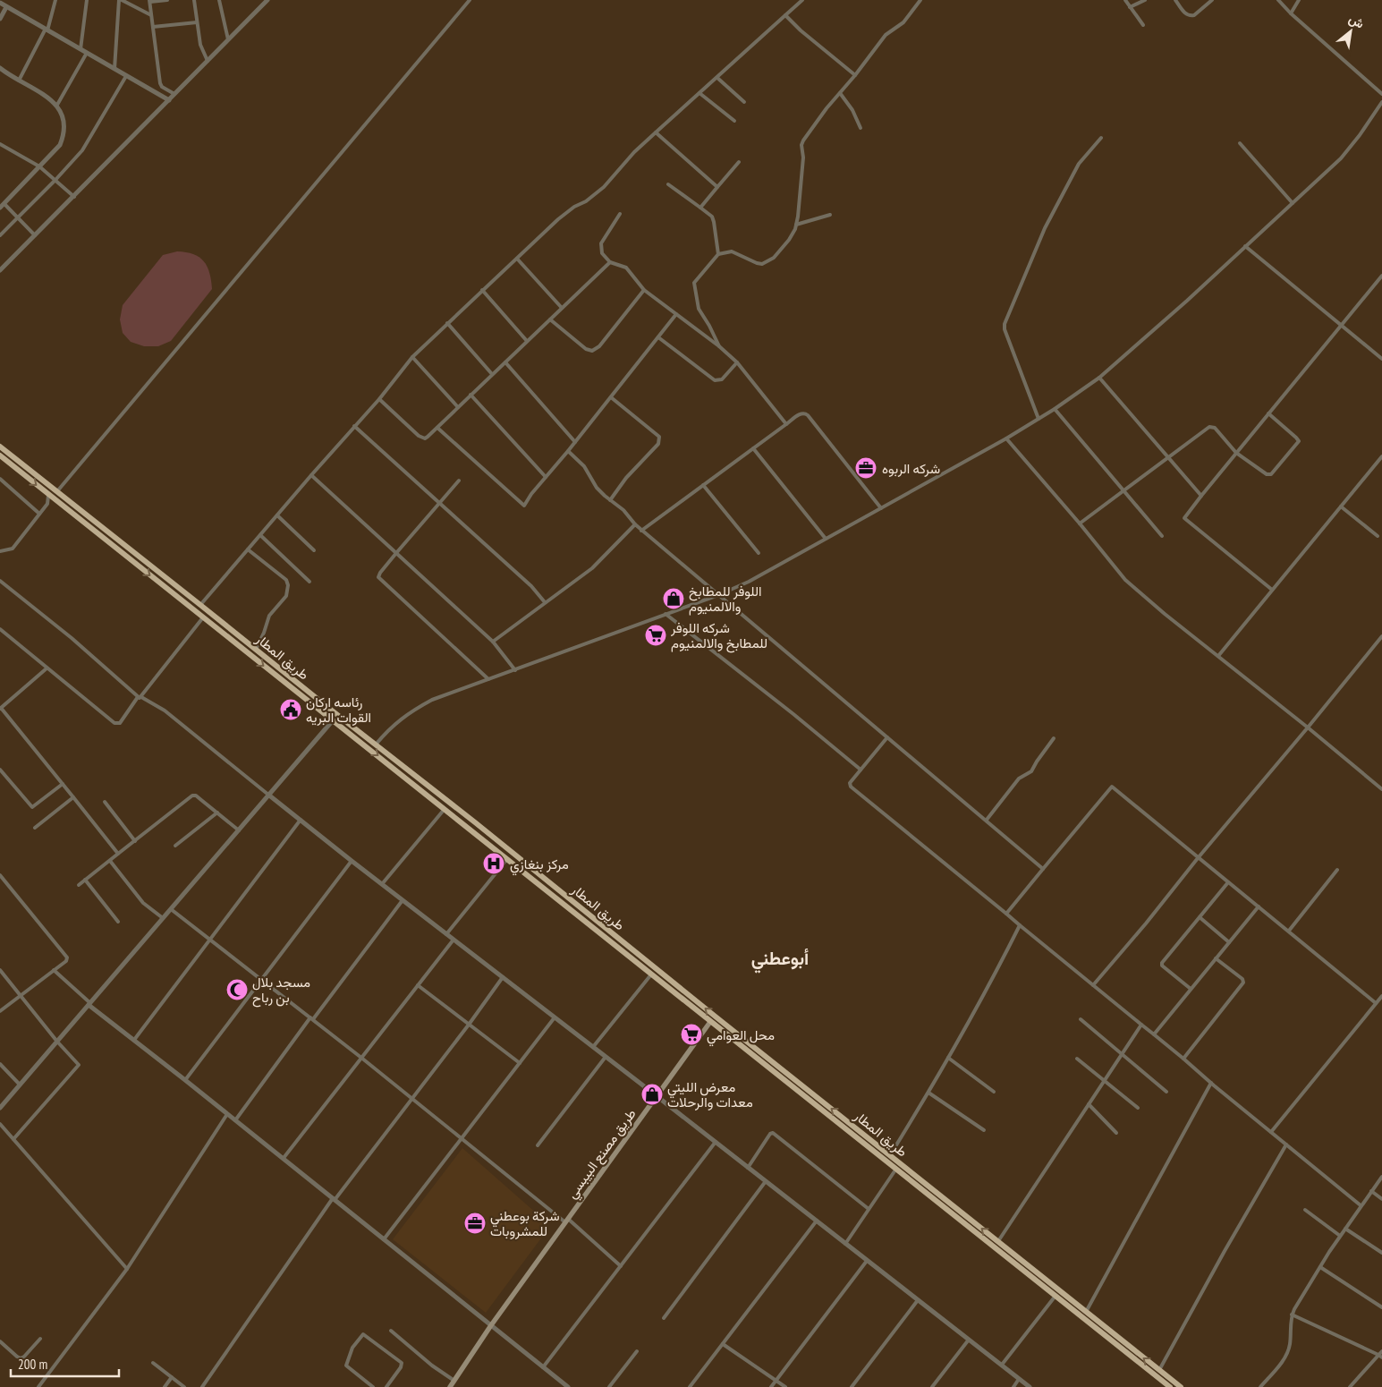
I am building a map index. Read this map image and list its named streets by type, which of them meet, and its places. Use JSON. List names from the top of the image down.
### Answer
{
  "streets": {
    "highway": ["طريق المطار"],
    "main road": ["طريق مصنع البيبسي"]
  },
  "crossings": [
    ["طريق المطار", "طريق مصنع البيبسي"]
  ],
  "districts": ["أبوعطني"],
  "places": {
    "office": ["شركه الربوه", "شركة بوعطني للمشروبات"],
    "shop": ["اللوفر للمطابخ والالمنيوم", "معرض الليتي معدات والرحلات"],
    "supermarket": ["شركه اللوفر للمطابخ والالمنيوم", "محل العوامي"],
    "public building": ["رئاسه اركان القوات البريه"],
    "hospital": ["مركز بنغازي"],
    "mosque": ["مسجد بلال بن رباح"]
  },
  "scale_bar": "200 m",
  "north": "top right"
}
